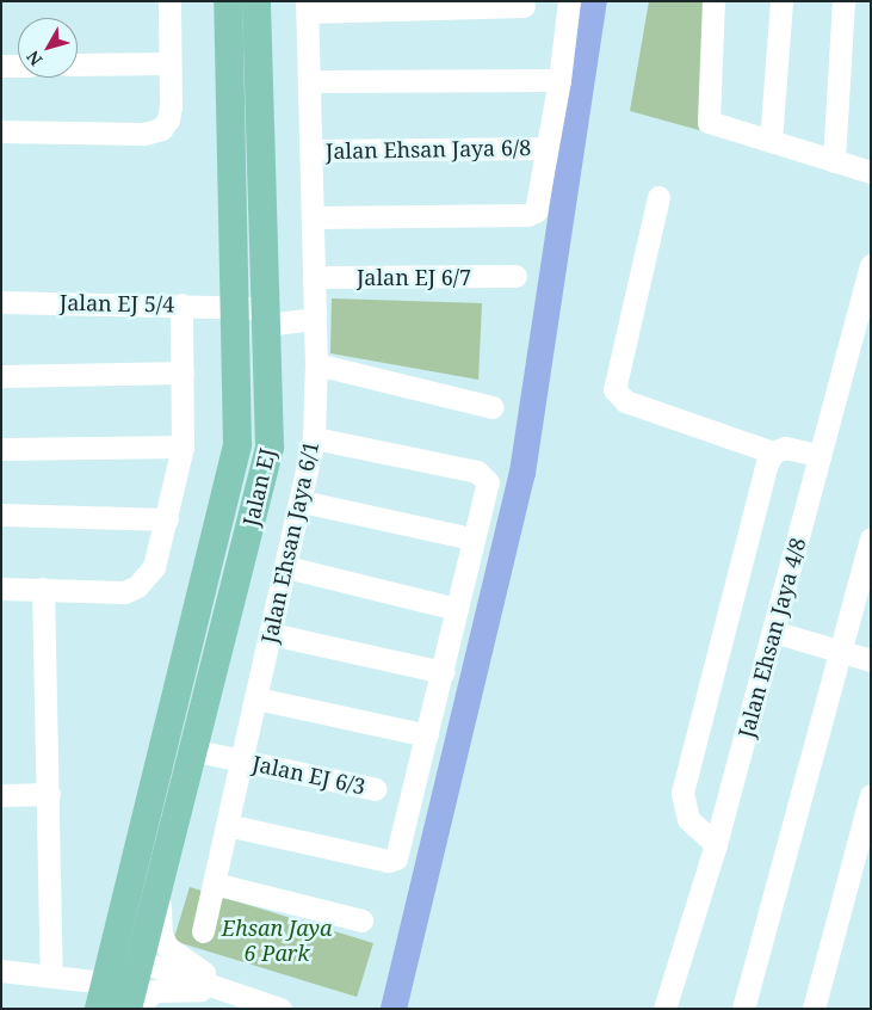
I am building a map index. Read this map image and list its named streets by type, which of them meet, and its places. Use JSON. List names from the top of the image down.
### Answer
{
  "streets": {
    "main road": ["Jalan EJ"],
    "street": [
      "Jalan Ehsan Jaya 6/8",
      "Jalan EJ 6/7",
      "Jalan EJ 5/4",
      "Jalan Ehsan Jaya 6/1",
      "Jalan Ehsan Jaya 4/8",
      "Jalan EJ 6/3"
    ]
  },
  "crossings": [
    ["Jalan Ehsan Jaya 6/8", "Jalan Ehsan Jaya 6/1"],
    ["Jalan EJ 6/7", "Jalan Ehsan Jaya 6/1"],
    ["Jalan EJ 5/4", "Jalan EJ"],
    ["Jalan EJ 5/4", "Jalan Ehsan Jaya 6/1"],
    ["Jalan EJ", "Jalan EJ 6/3"],
    ["Jalan Ehsan Jaya 6/1", "Jalan EJ 6/3"]
  ],
  "parks": ["Ehsan Jaya 6 Park"],
  "north": "bottom left"
}
